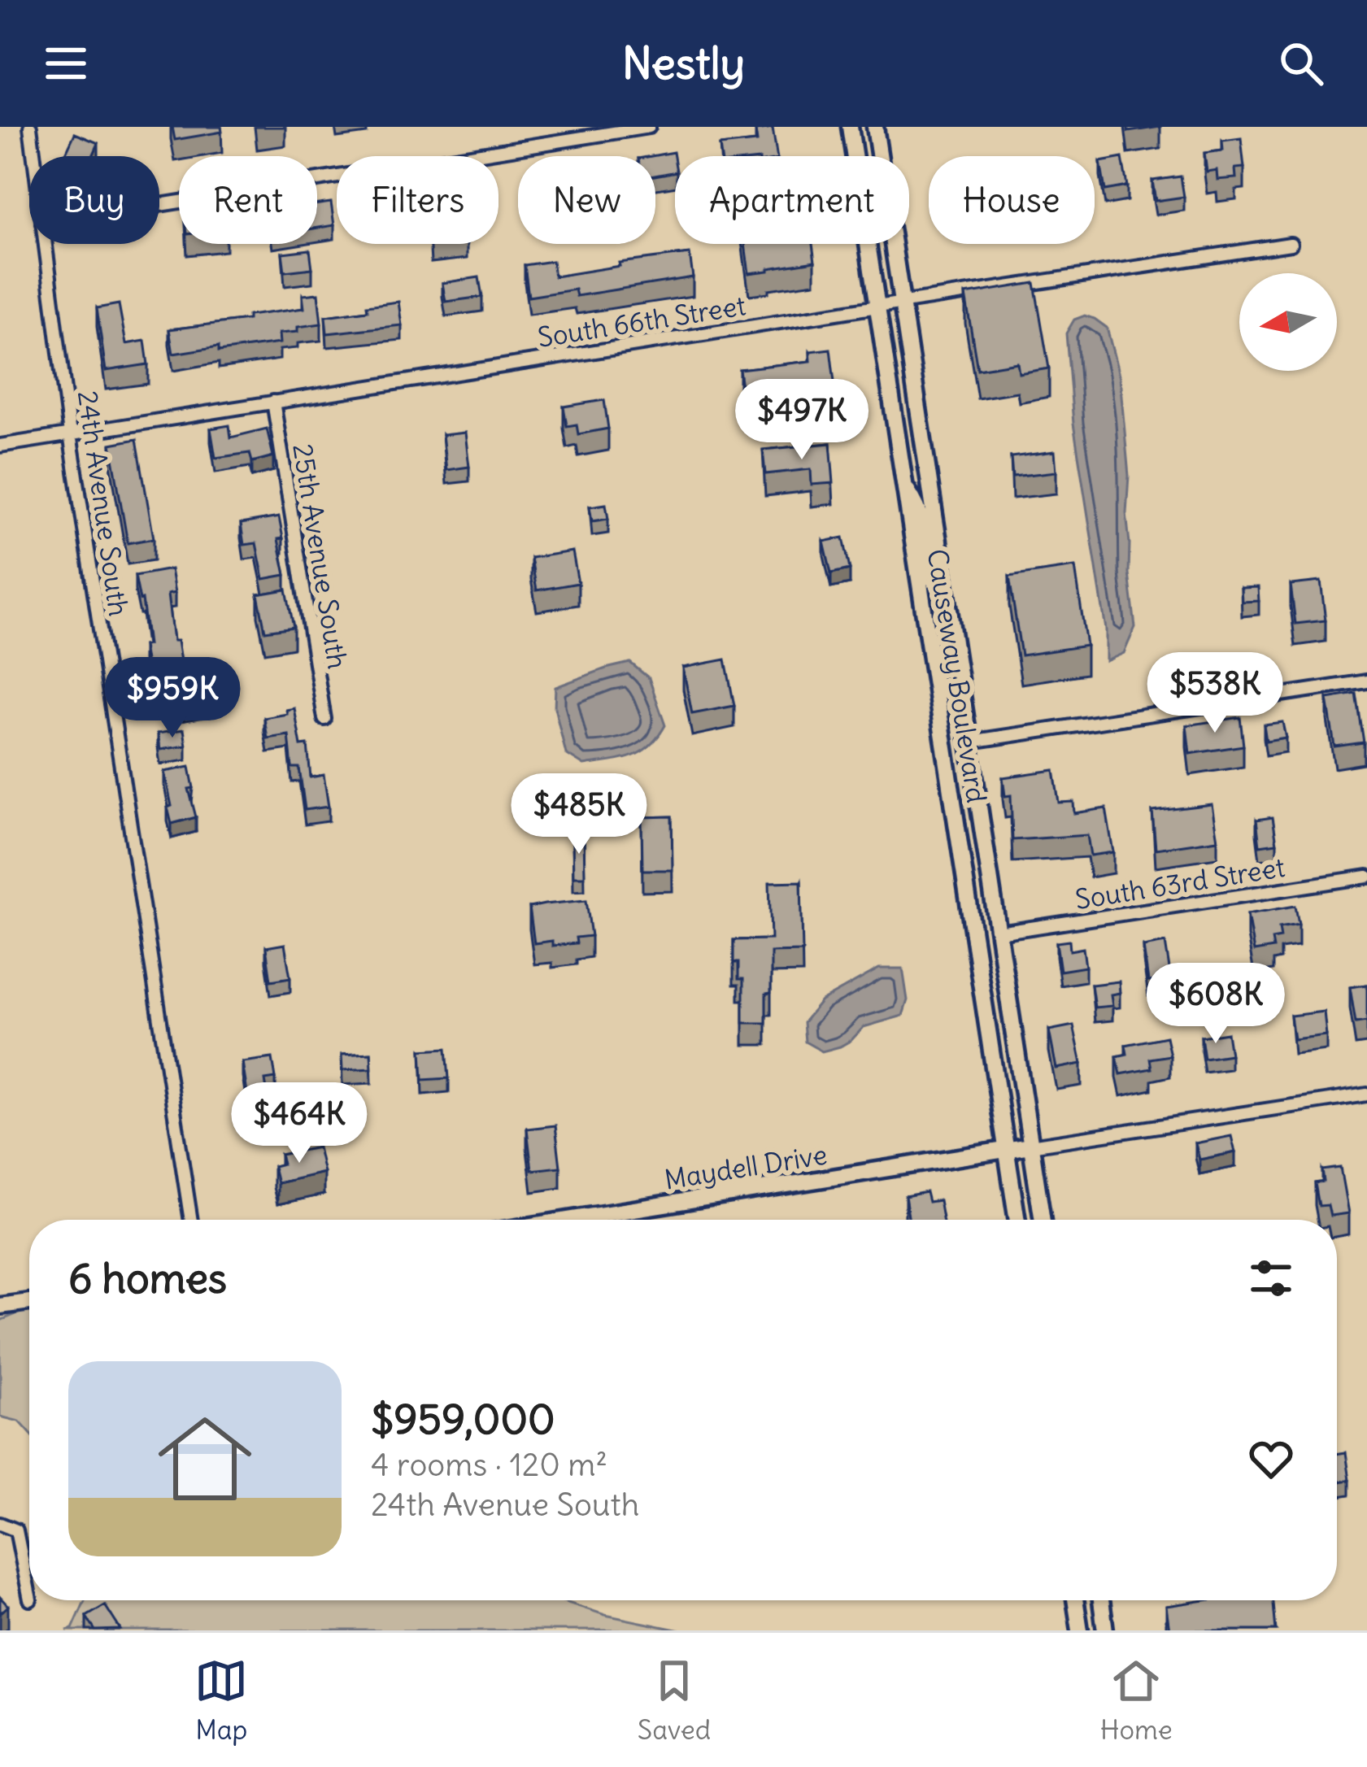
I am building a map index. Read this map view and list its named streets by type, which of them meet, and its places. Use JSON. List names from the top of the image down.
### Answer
{
  "streets": {
    "main road": ["Causeway Boulevard", "Maydell Drive"],
    "street": [
      "South 66th Street",
      "24th Avenue South",
      "25th Avenue South",
      "South 63rd Street"
    ]
  },
  "crossings": [
    ["South 66th Street", "24th Avenue South"],
    ["South 66th Street", "25th Avenue South"],
    ["South 66th Street", "Causeway Boulevard"],
    ["Causeway Boulevard", "South 63rd Street"],
    ["Causeway Boulevard", "Maydell Drive"]
  ],
  "north": "left",
  "page": {
    "header": "Nestly",
    "chip": [
      "Buy",
      "Rent",
      "Filters",
      "New",
      "Apartment",
      "House"
    ],
    "price": [
      "$497K",
      "$538K",
      "$959K",
      "$485K",
      "$608K",
      "$464K"
    ],
    "heading": "6 homes",
    "list": [
      {
        "name": "$959,000",
        "note": "4 rooms · 120 m² · 24th Avenue South"
      }
    ],
    "tabs": ["Map", "Saved", "Home"]
  }
}
